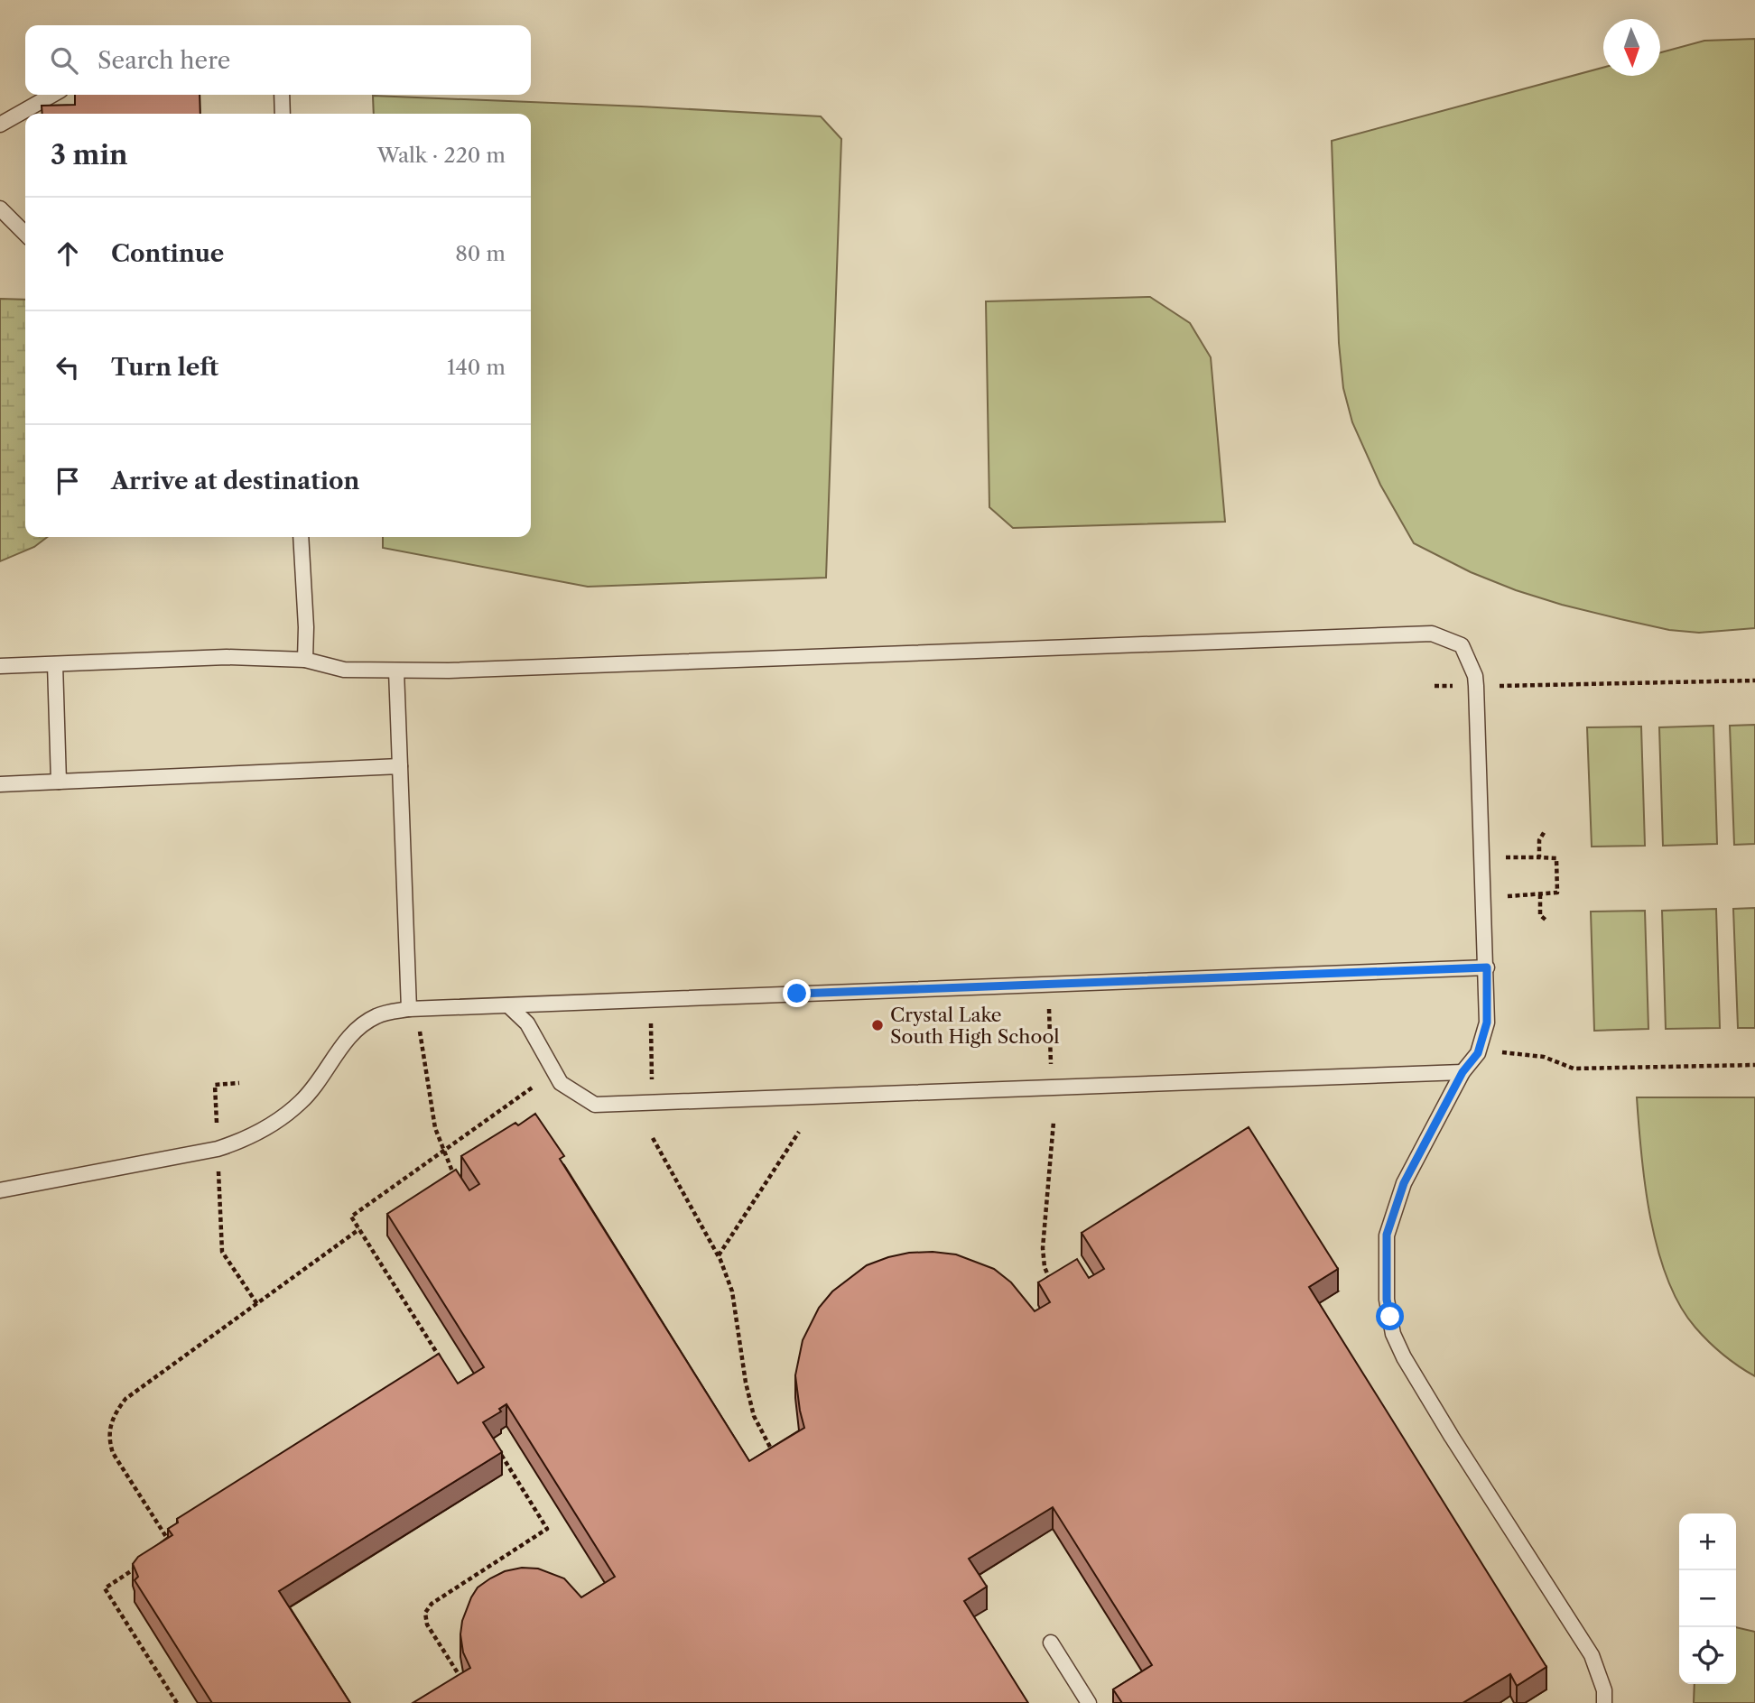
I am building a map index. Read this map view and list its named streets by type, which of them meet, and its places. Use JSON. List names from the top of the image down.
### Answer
{
  "places": ["Crystal Lake South High School"],
  "north": "bottom",
  "page": {
    "search": "Search here",
    "heading": ["3 min", "Walk · 220 m"],
    "list": [
      ["Continue", "80 m"],
      ["Turn left", "140 m"],
      "Arrive at destination"
    ],
    "map_buttons": ["+", "−"]
  }
}
